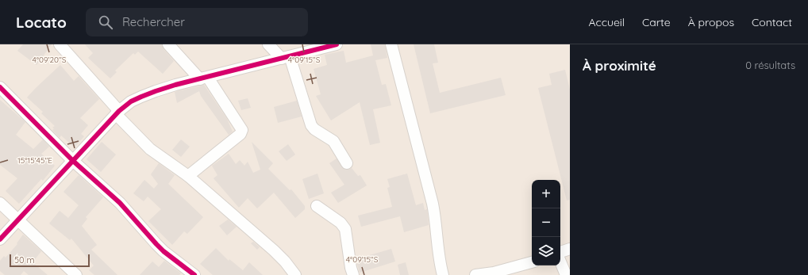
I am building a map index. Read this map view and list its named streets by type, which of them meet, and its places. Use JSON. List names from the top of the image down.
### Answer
{
  "scale_bar": "50 m",
  "page": {
    "header": "Locato",
    "search": "Rechercher",
    "nav": [
      "Accueil",
      "Carte",
      "À propos",
      "Contact"
    ],
    "heading": ["À proximité", "0 résultats"],
    "map_buttons": ["+", "−"],
    "scale": "50 m"
  },
  "coordinates": ["4°09'20\"S", "4°09'15\"S", "15°15'45\"E"]
}
